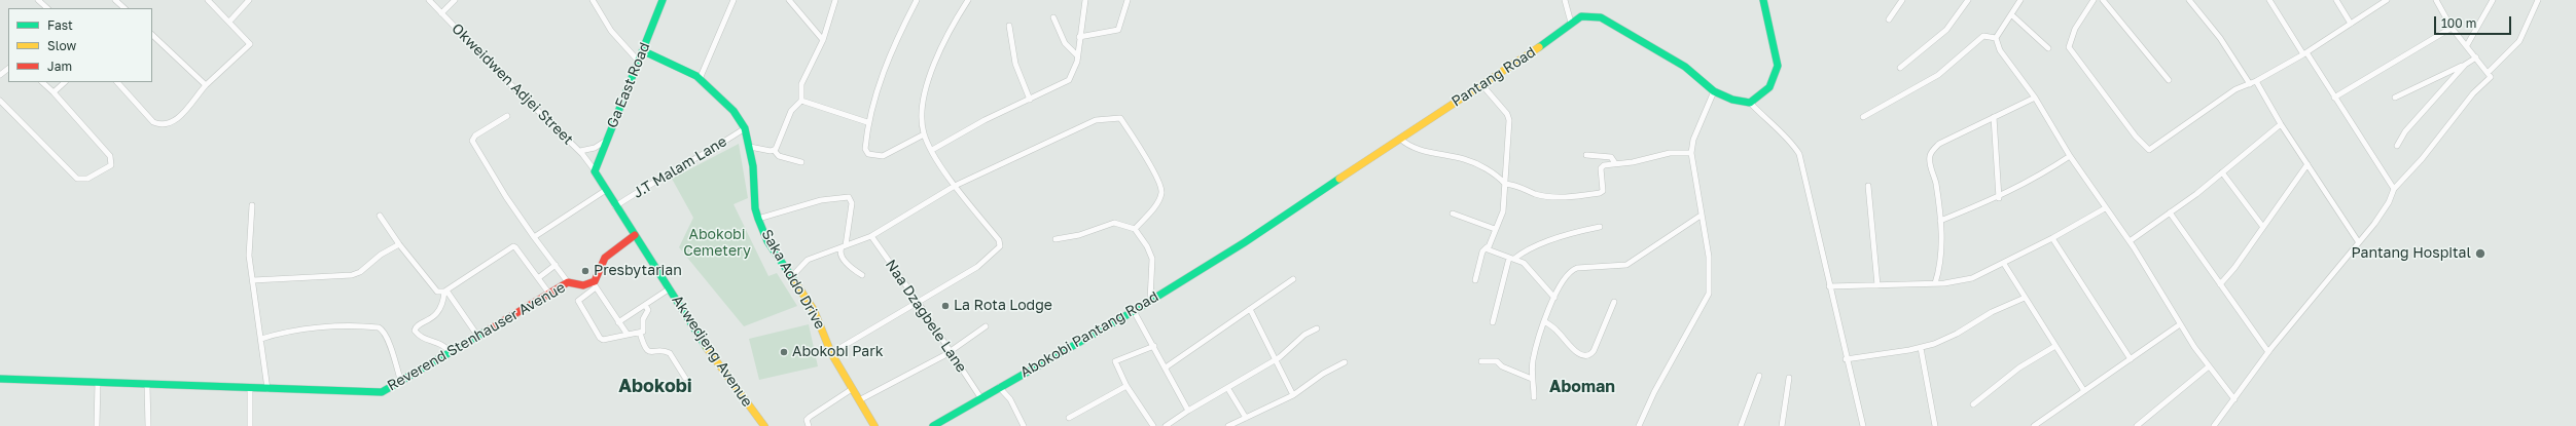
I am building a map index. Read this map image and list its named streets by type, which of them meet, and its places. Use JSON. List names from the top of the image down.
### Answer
{
  "streets": {
    "street": [
      "Pantang Road",
      "Okweidwen Adjei Street",
      "Ga East Road",
      "J.T Malam Lane",
      "Saka Addo Drive",
      "Naa Dzagbele Lane",
      "Abokobi Pantang Road",
      "Reverend Stenhauser Avenue",
      "Akwedjeng Avenue"
    ]
  },
  "crossings": [
    ["Pantang Road", "Abokobi Pantang Road"],
    ["Okweidwen Adjei Street", "Ga East Road"],
    ["Okweidwen Adjei Street", "Akwedjeng Avenue"],
    ["Ga East Road", "Saka Addo Drive"],
    ["Ga East Road", "Akwedjeng Avenue"],
    ["J.T Malam Lane", "Saka Addo Drive"],
    ["J.T Malam Lane", "Akwedjeng Avenue"],
    ["Naa Dzagbele Lane", "Abokobi Pantang Road"]
  ],
  "districts": ["Abokobi", "Aboman"],
  "parks": ["Abokobi Cemetery"],
  "places": [
    "Pantang Hospital",
    "Presbytarian",
    "La Rota Lodge",
    "Abokobi Park"
  ],
  "legend": ["Fast", "Slow", "Jam"],
  "scale_bar": "100 m"
}
